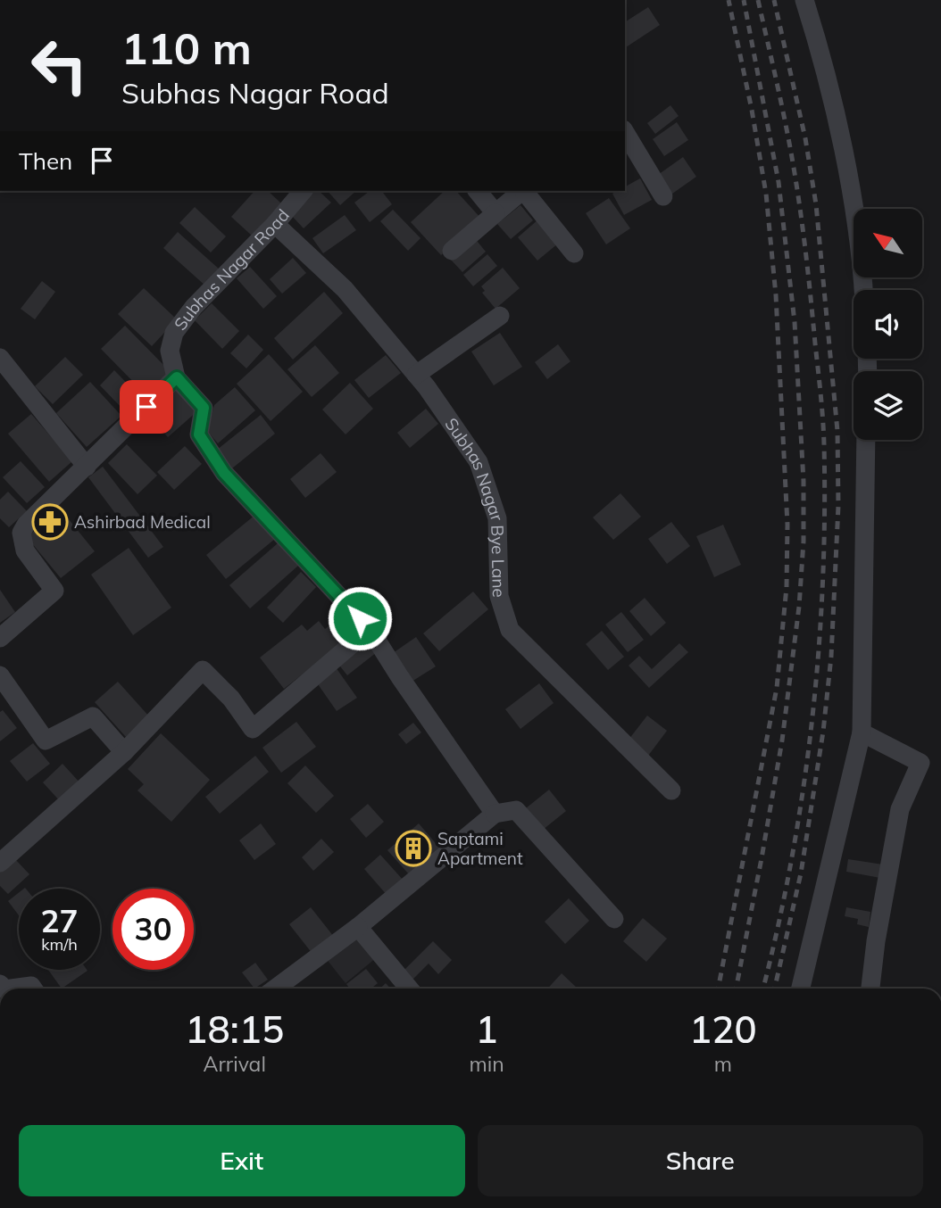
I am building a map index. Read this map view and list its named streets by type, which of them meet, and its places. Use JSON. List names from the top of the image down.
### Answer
{
  "streets": {
    "street": ["Subhas Nagar Road", "Subhas Nagar Bye Lane"]
  },
  "crossings": [
    ["Subhas Nagar Road", "Subhas Nagar Bye Lane"]
  ],
  "places": {
    "pharmacy": ["Ashirbad Medical"],
    "building": ["Saptami Apartment"]
  },
  "north": "top left",
  "page": {
    "turn": ["110 m", "Subhas Nagar Road"],
    "then": "Then",
    "speed": "27 km/h",
    "limit": "30",
    "eta": [
      "18:15",
      "Arrival",
      "1",
      "min",
      "120",
      "m"
    ],
    "buttons": ["Exit", "Share"]
  }
}
